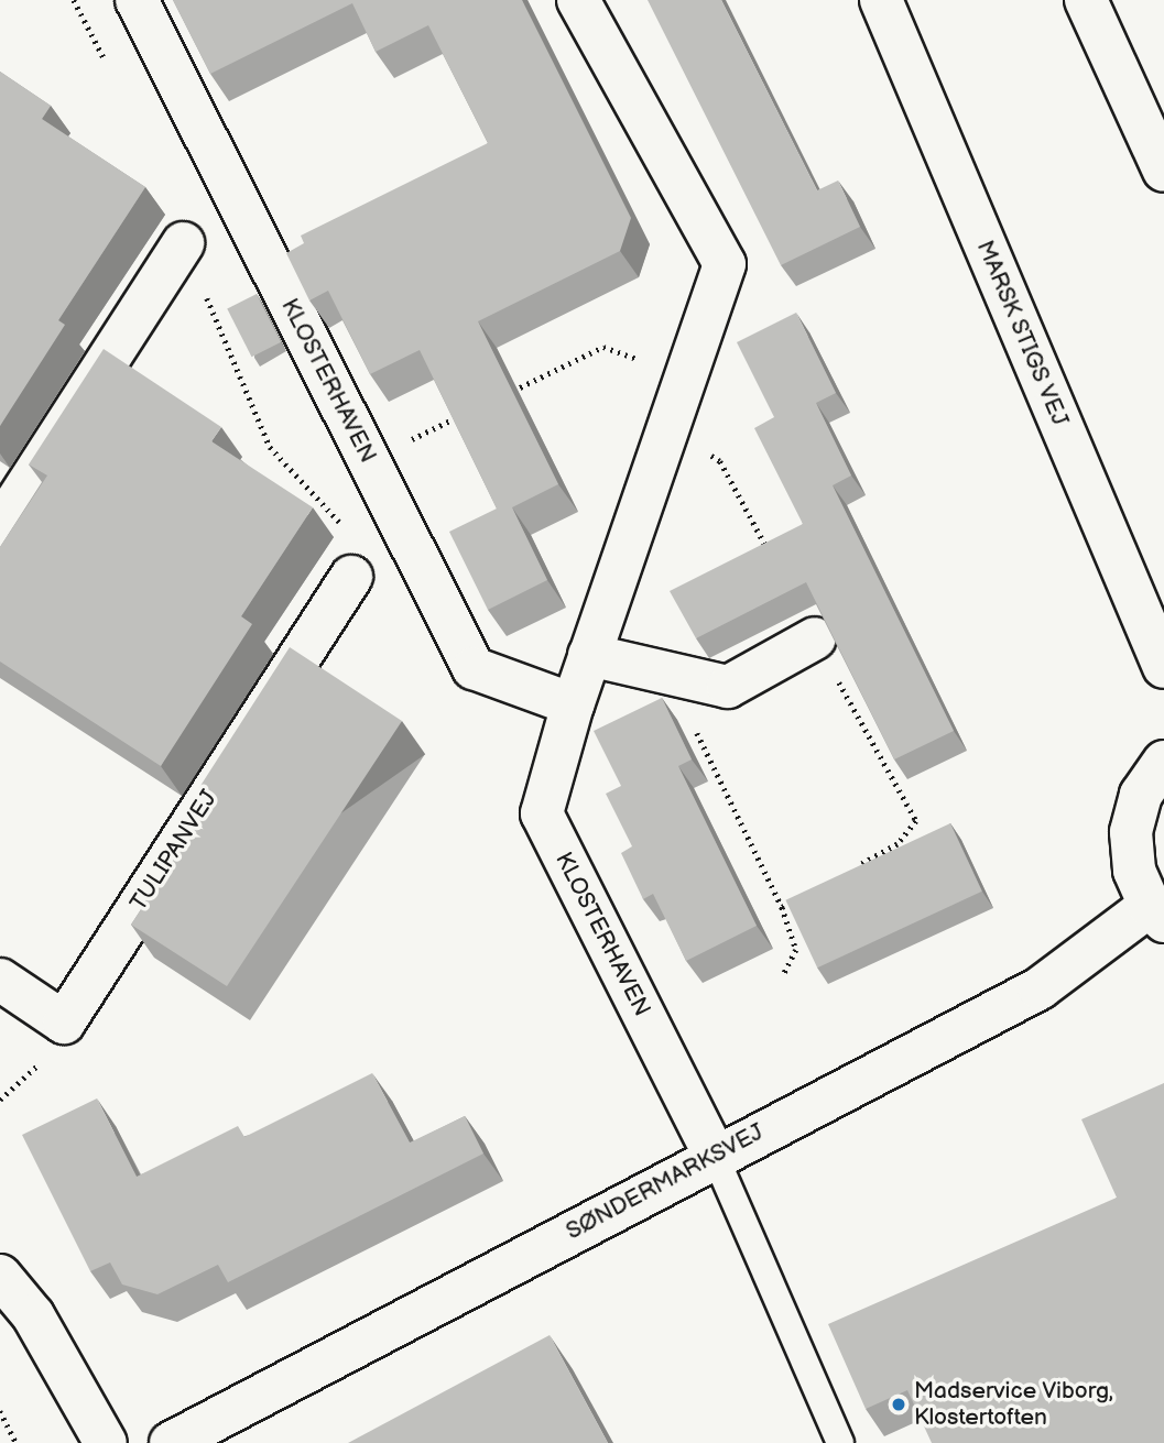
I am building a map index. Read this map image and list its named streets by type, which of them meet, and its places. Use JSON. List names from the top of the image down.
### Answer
{
  "streets": {
    "street": [
      "MARSK STIGS VEJ",
      "KLOSTERHAVEN",
      "TULIPANVEJ",
      "SØNDERMARKSVEJ"
    ]
  },
  "crossings": [
    ["KLOSTERHAVEN", "SØNDERMARKSVEJ"]
  ],
  "places": ["Madservice Viborg, Klostertoften"]
}
